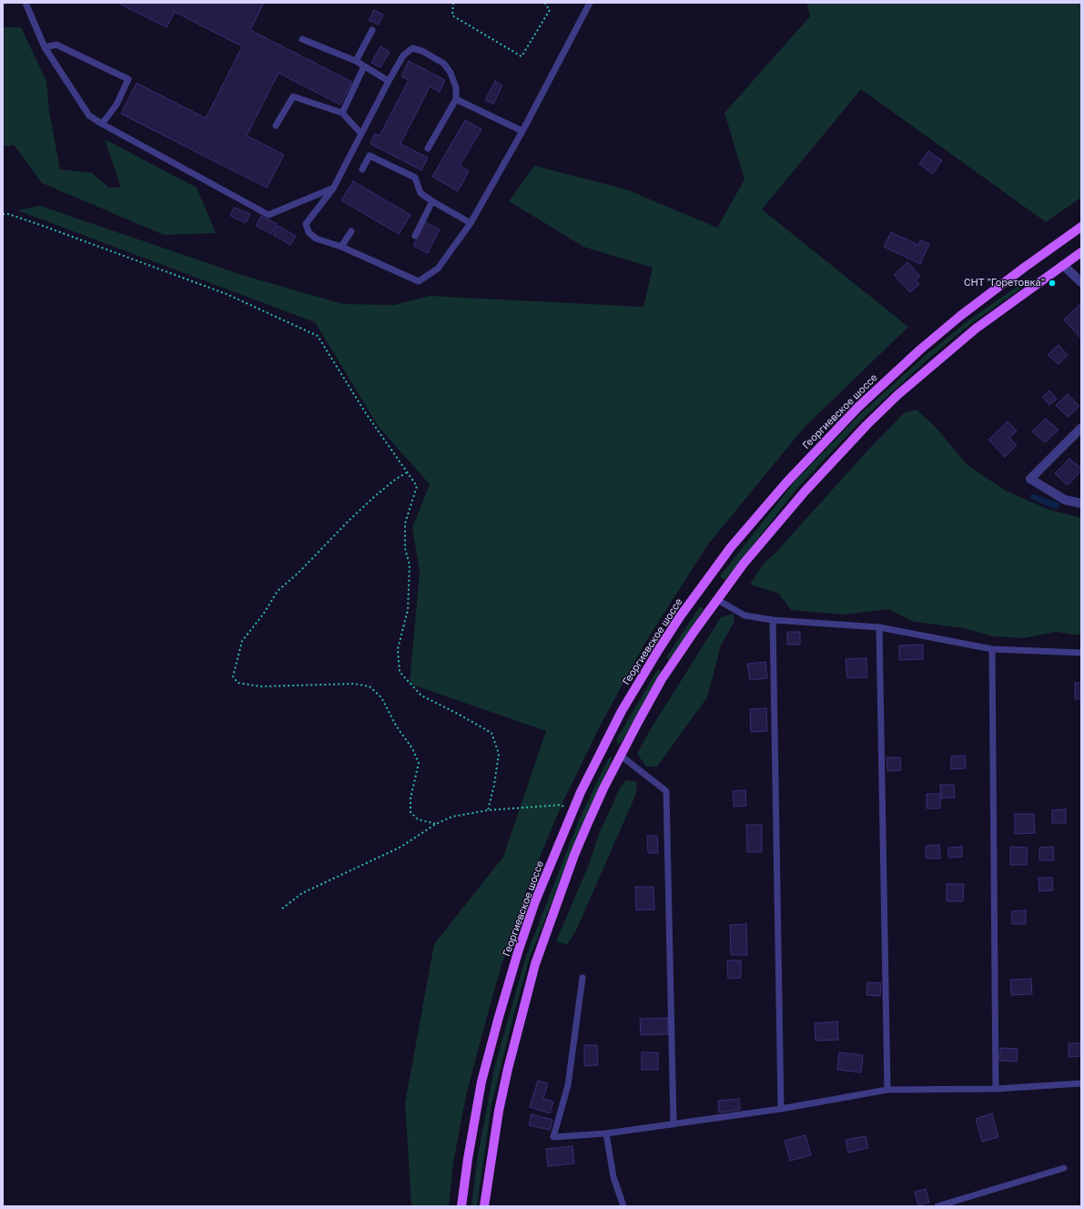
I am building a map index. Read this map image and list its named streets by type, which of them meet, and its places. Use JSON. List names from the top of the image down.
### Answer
{
  "streets": {
    "main road": ["Георгиевское шоссе"]
  },
  "places": ["СНТ \"Горетовка\""]
}
